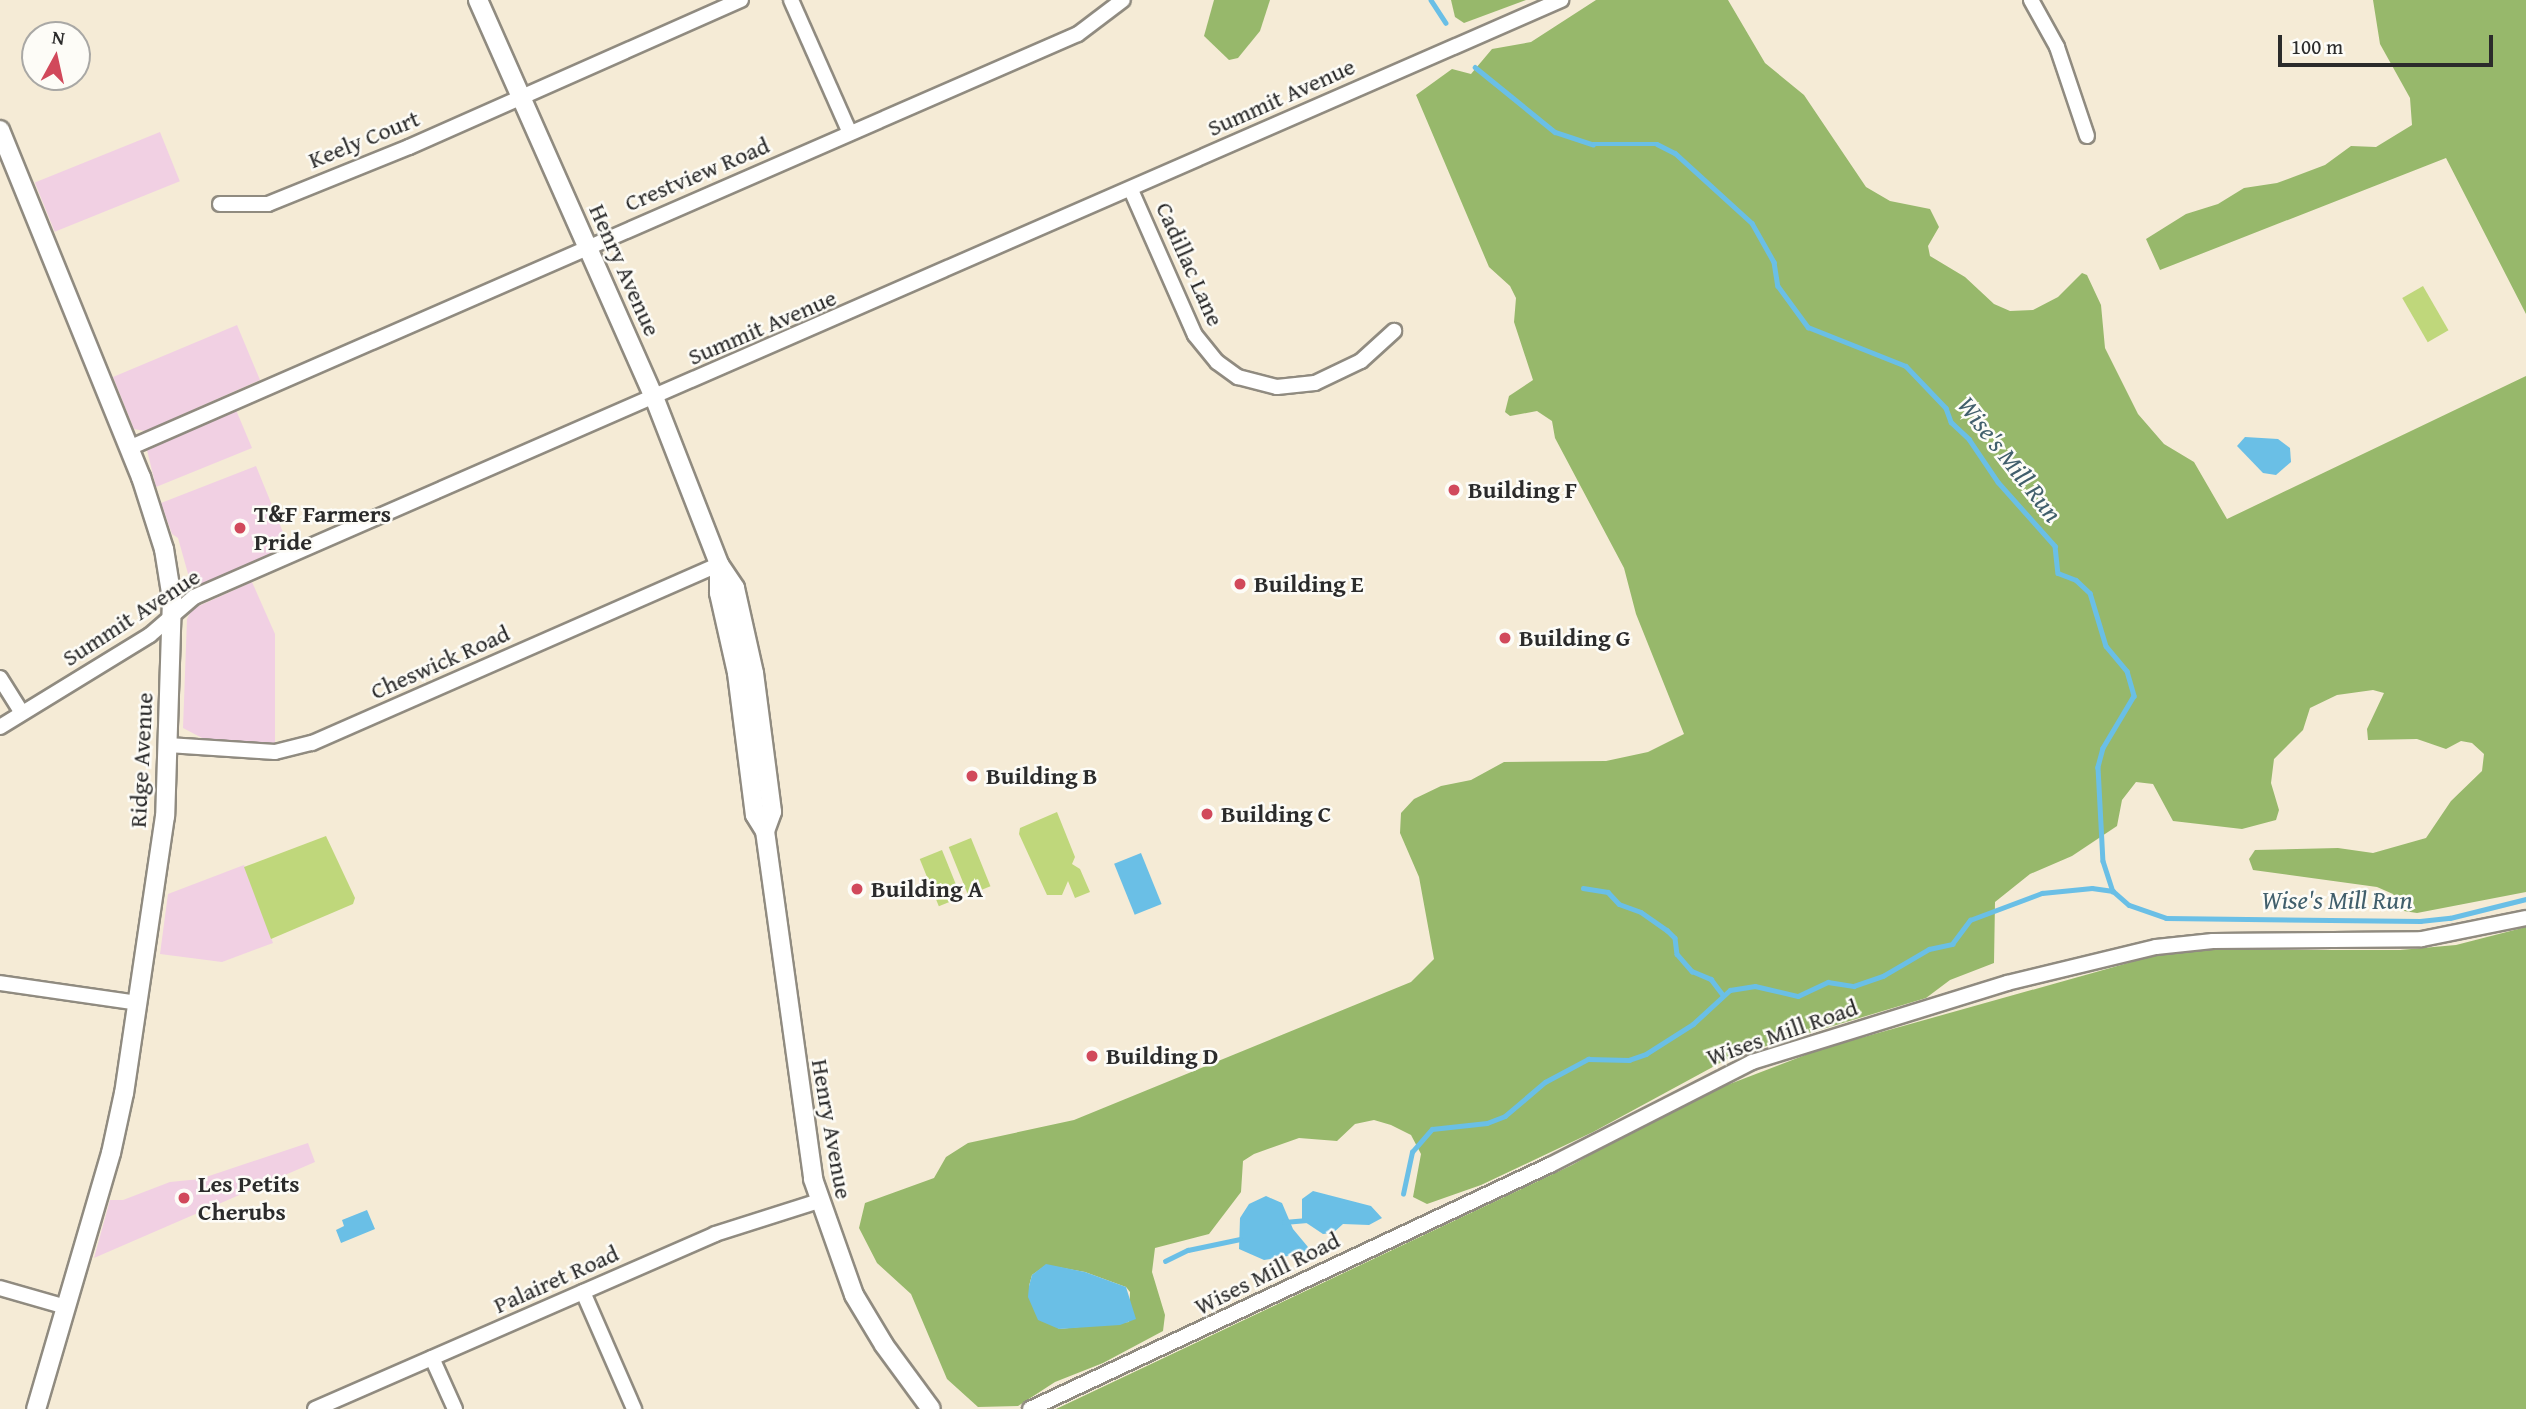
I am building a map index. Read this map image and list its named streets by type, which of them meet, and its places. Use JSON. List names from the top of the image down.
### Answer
{
  "streets": {
    "main road": ["Henry Avenue", "Ridge Avenue"],
    "street": [
      "Summit Avenue",
      "Keely Court",
      "Crestview Road",
      "Cadillac Lane",
      "Cheswick Road",
      "Wises Mill Road",
      "Palairet Road"
    ]
  },
  "crossings": [
    ["Summit Avenue", "Cadillac Lane"],
    ["Summit Avenue", "Henry Avenue"],
    ["Summit Avenue", "Ridge Avenue"],
    ["Keely Court", "Henry Avenue"],
    ["Crestview Road", "Henry Avenue"],
    ["Crestview Road", "Ridge Avenue"],
    ["Henry Avenue", "Cheswick Road"],
    ["Henry Avenue", "Palairet Road"],
    ["Cheswick Road", "Ridge Avenue"]
  ],
  "water": ["Wise's Mill Run"],
  "places": [
    "Building F",
    "T&F Farmers Pride",
    "Building E",
    "Building G",
    "Building B",
    "Building C",
    "Building A",
    "Building D",
    "Les Petits Cherubs"
  ],
  "scale_bar": "100 m",
  "north": "top"
}
